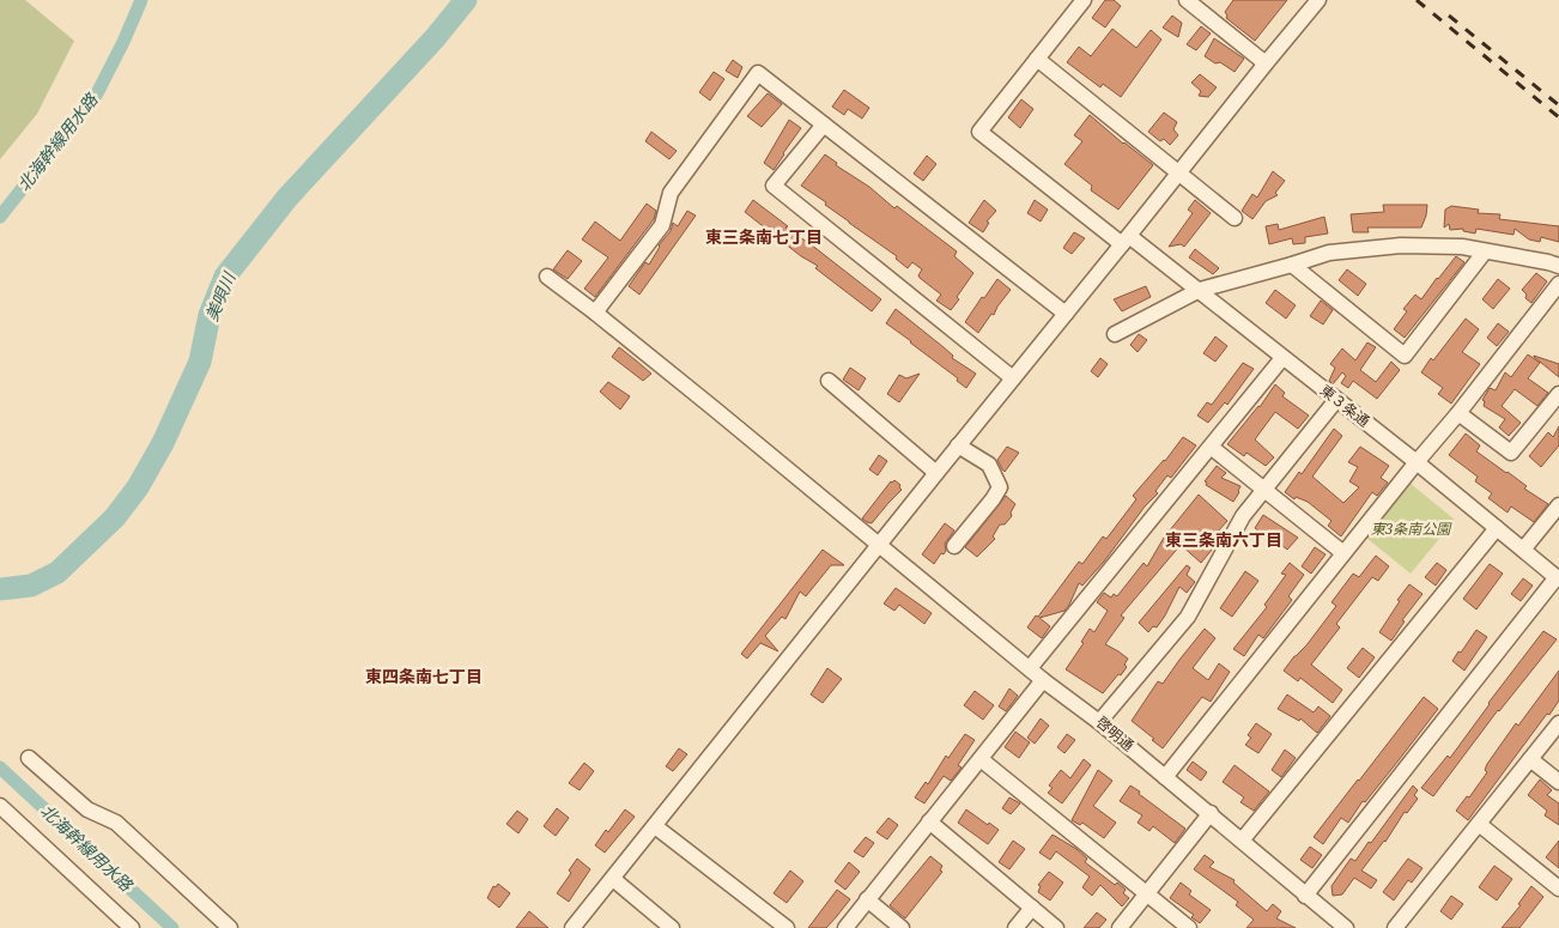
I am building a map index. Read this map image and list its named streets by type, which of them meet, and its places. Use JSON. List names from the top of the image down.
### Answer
{
  "streets": {
    "street": ["東３条通", "啓明通"]
  },
  "districts": ["東三条南七丁目", "東三条南六丁目", "東四条南七丁目"],
  "water": ["北海幹線用水路", "美唄川"],
  "parks": ["東3条南公園"]
}
